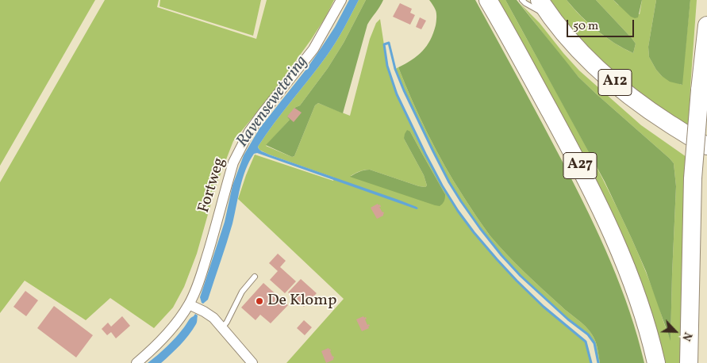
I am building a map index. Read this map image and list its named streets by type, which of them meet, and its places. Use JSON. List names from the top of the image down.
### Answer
{
  "streets": {
    "highway": ["A12", "A27"],
    "street": ["Fortweg"]
  },
  "water": ["Ravensewetering"],
  "places": ["De Klomp"],
  "scale_bar": "50 m",
  "north": "bottom right"
}
